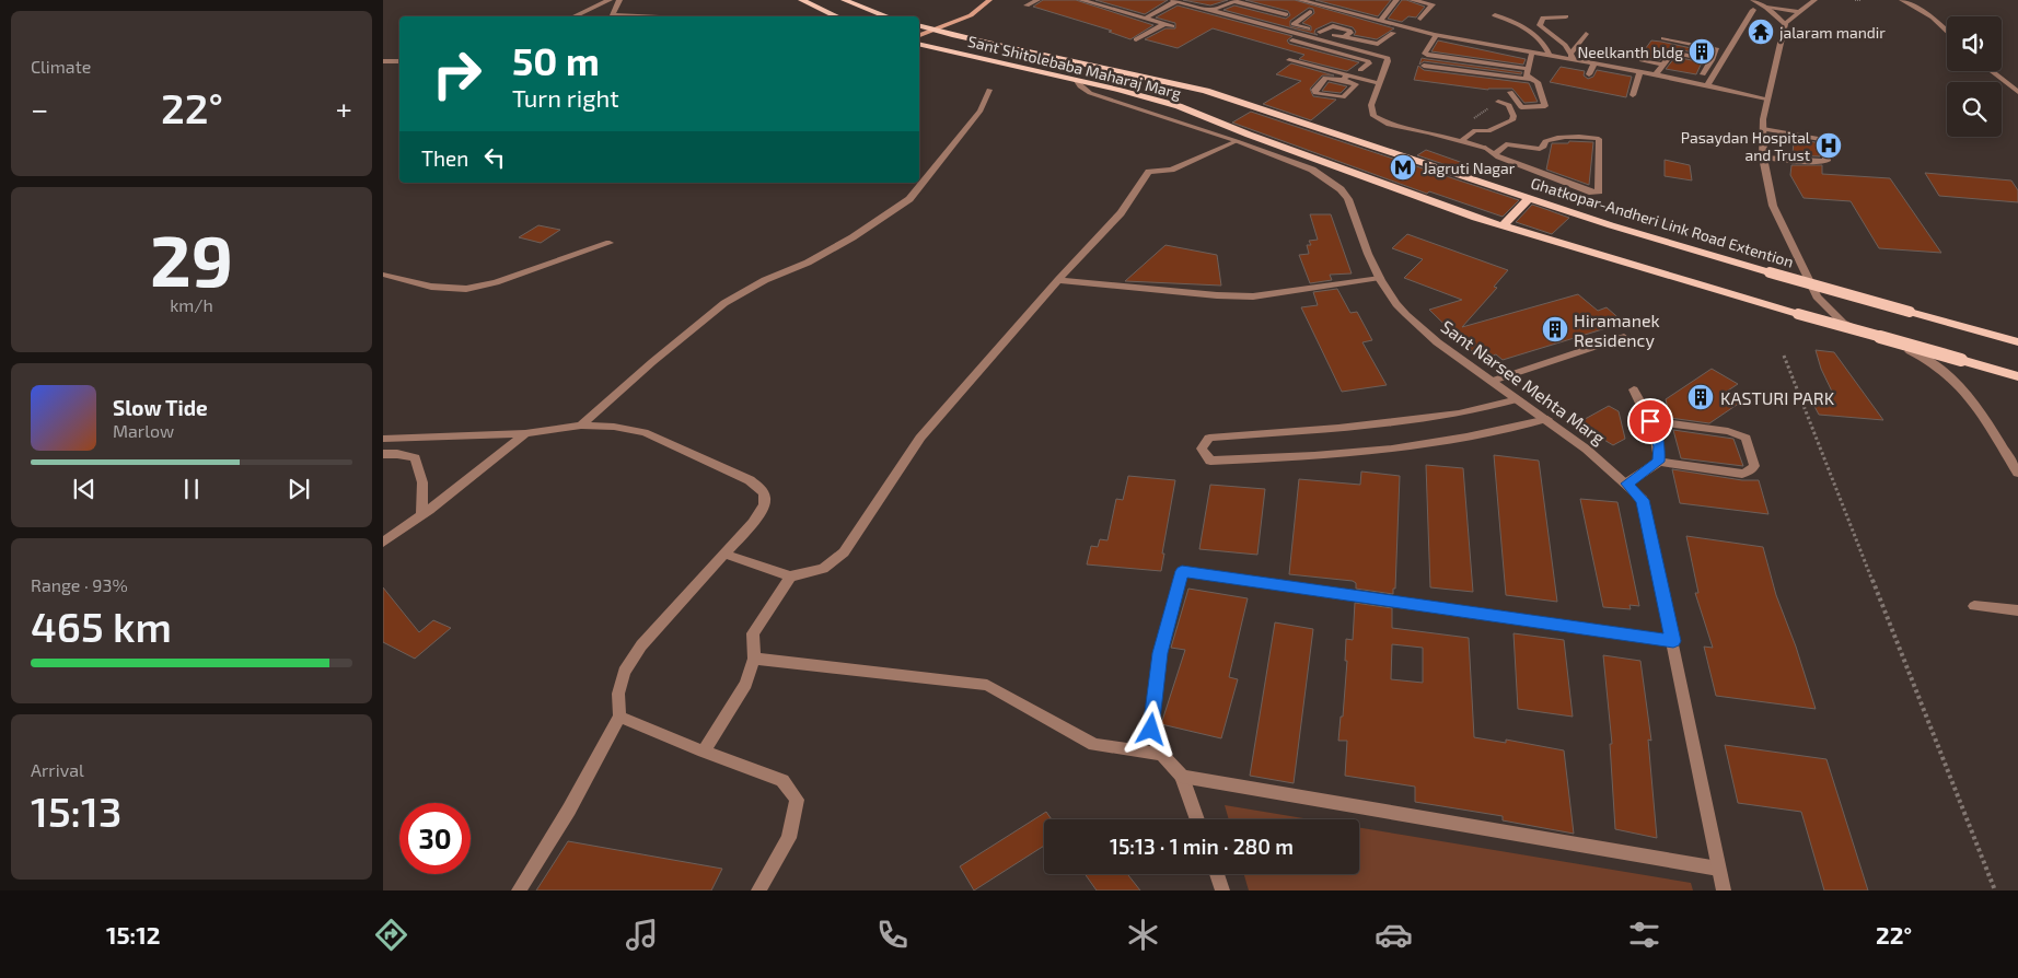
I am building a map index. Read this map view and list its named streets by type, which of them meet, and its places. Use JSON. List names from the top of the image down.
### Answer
{
  "streets": {
    "main road": ["Sant Shitolebaba Maharaj Marg", "Ghatkopar-Andheri Link Road Extention"],
    "street": ["Sant Narsee Mehta Marg"]
  },
  "crossings": [
    ["Sant Shitolebaba Maharaj Marg", "Ghatkopar-Andheri Link Road Extention"],
    ["Sant Shitolebaba Maharaj Marg", "Sant Narsee Mehta Marg"]
  ],
  "places": {
    "temple": ["jalaram mandir"],
    "building": ["Neelkanth bldg", "Hiramanek Residency", "KASTURI PARK"],
    "hospital": ["Pasaydan Hospital and Trust"],
    "metro station": ["Jagruti Nagar"]
  },
  "page": {
    "tile": [
      "Climate",
      ["29", "km/h"],
      ["Range · 93%", "465 km"],
      ["Arrival", "15:13"]
    ],
    "turn": ["50 m", "Turn right"],
    "heat": ["−", "22°", "+"],
    "then": "Then",
    "song": ["Slow Tide", "Marlow"],
    "limit": "30",
    "trip": "15:13 · 1 min · 280 m",
    "tabs": ["15:12", "22°"]
  }
}
